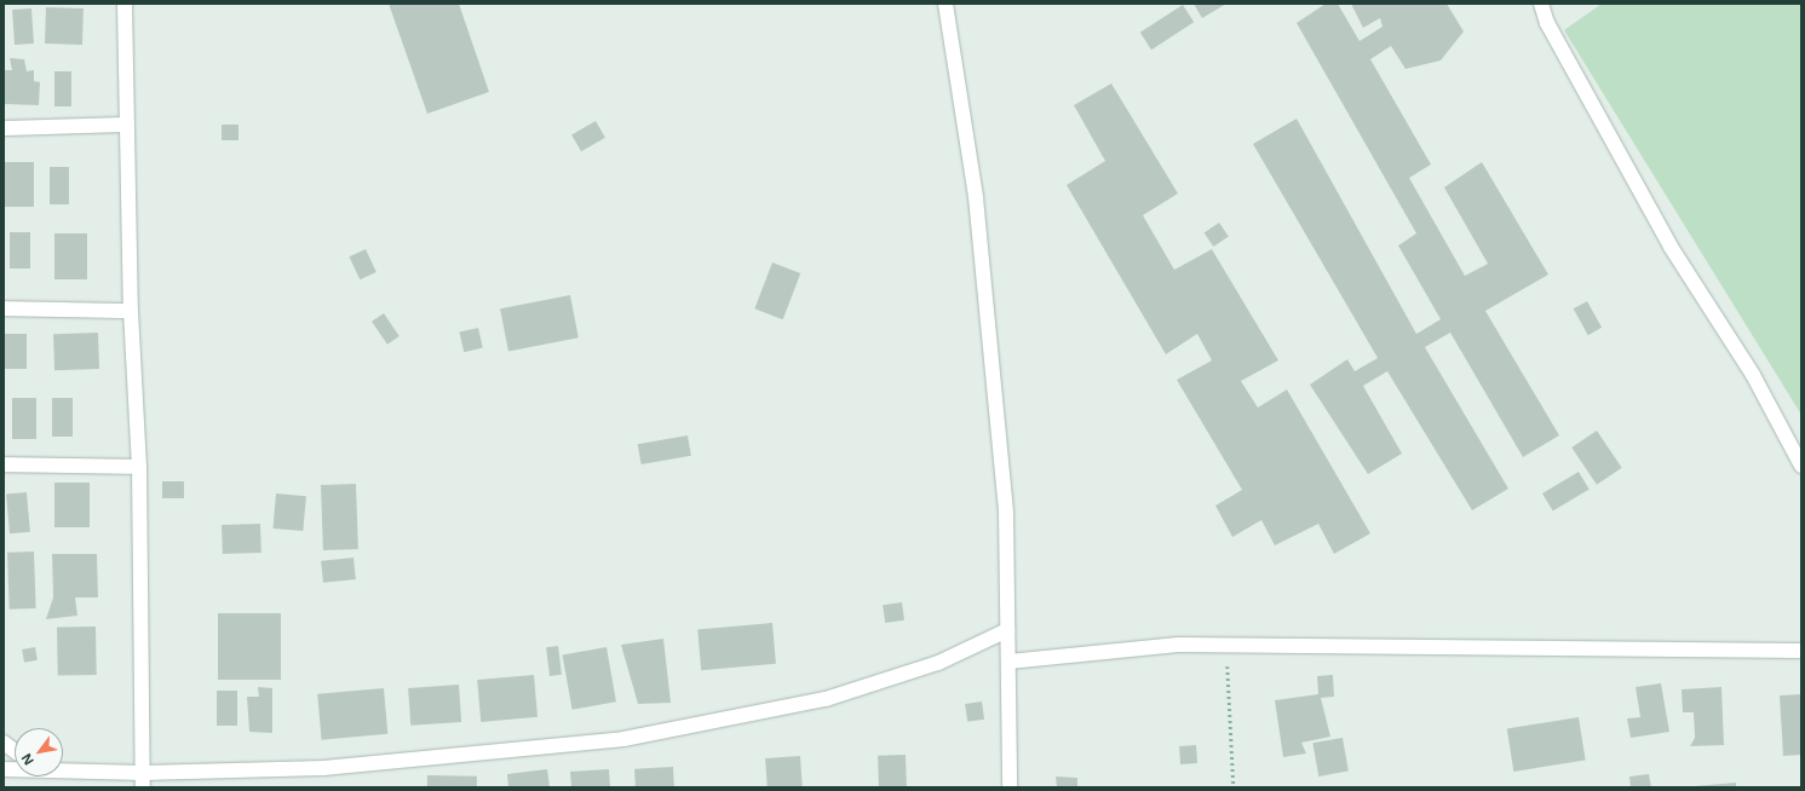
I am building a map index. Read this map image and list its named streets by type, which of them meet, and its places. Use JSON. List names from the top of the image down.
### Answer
{
  "north": "bottom left"
}
